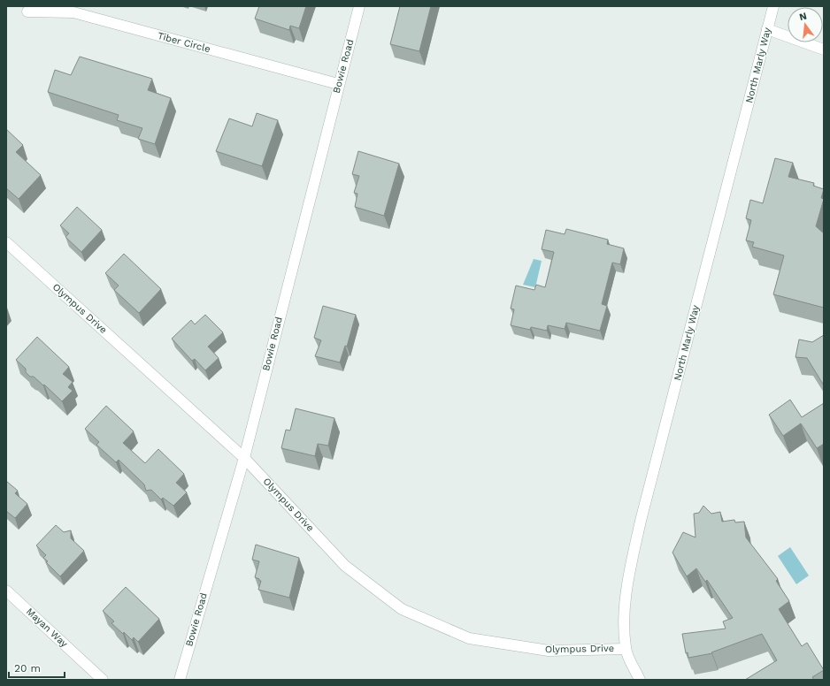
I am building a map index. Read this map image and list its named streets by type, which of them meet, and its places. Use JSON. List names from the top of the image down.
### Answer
{
  "streets": {
    "street": [
      "Tiber Circle",
      "North Marly Way",
      "Bowie Road",
      "Olympus Drive",
      "Mayan Way"
    ]
  },
  "crossings": [
    ["Tiber Circle", "Bowie Road"],
    ["North Marly Way", "Olympus Drive"],
    ["Bowie Road", "Olympus Drive"]
  ],
  "scale_bar": "20 m",
  "north": "top"
}
